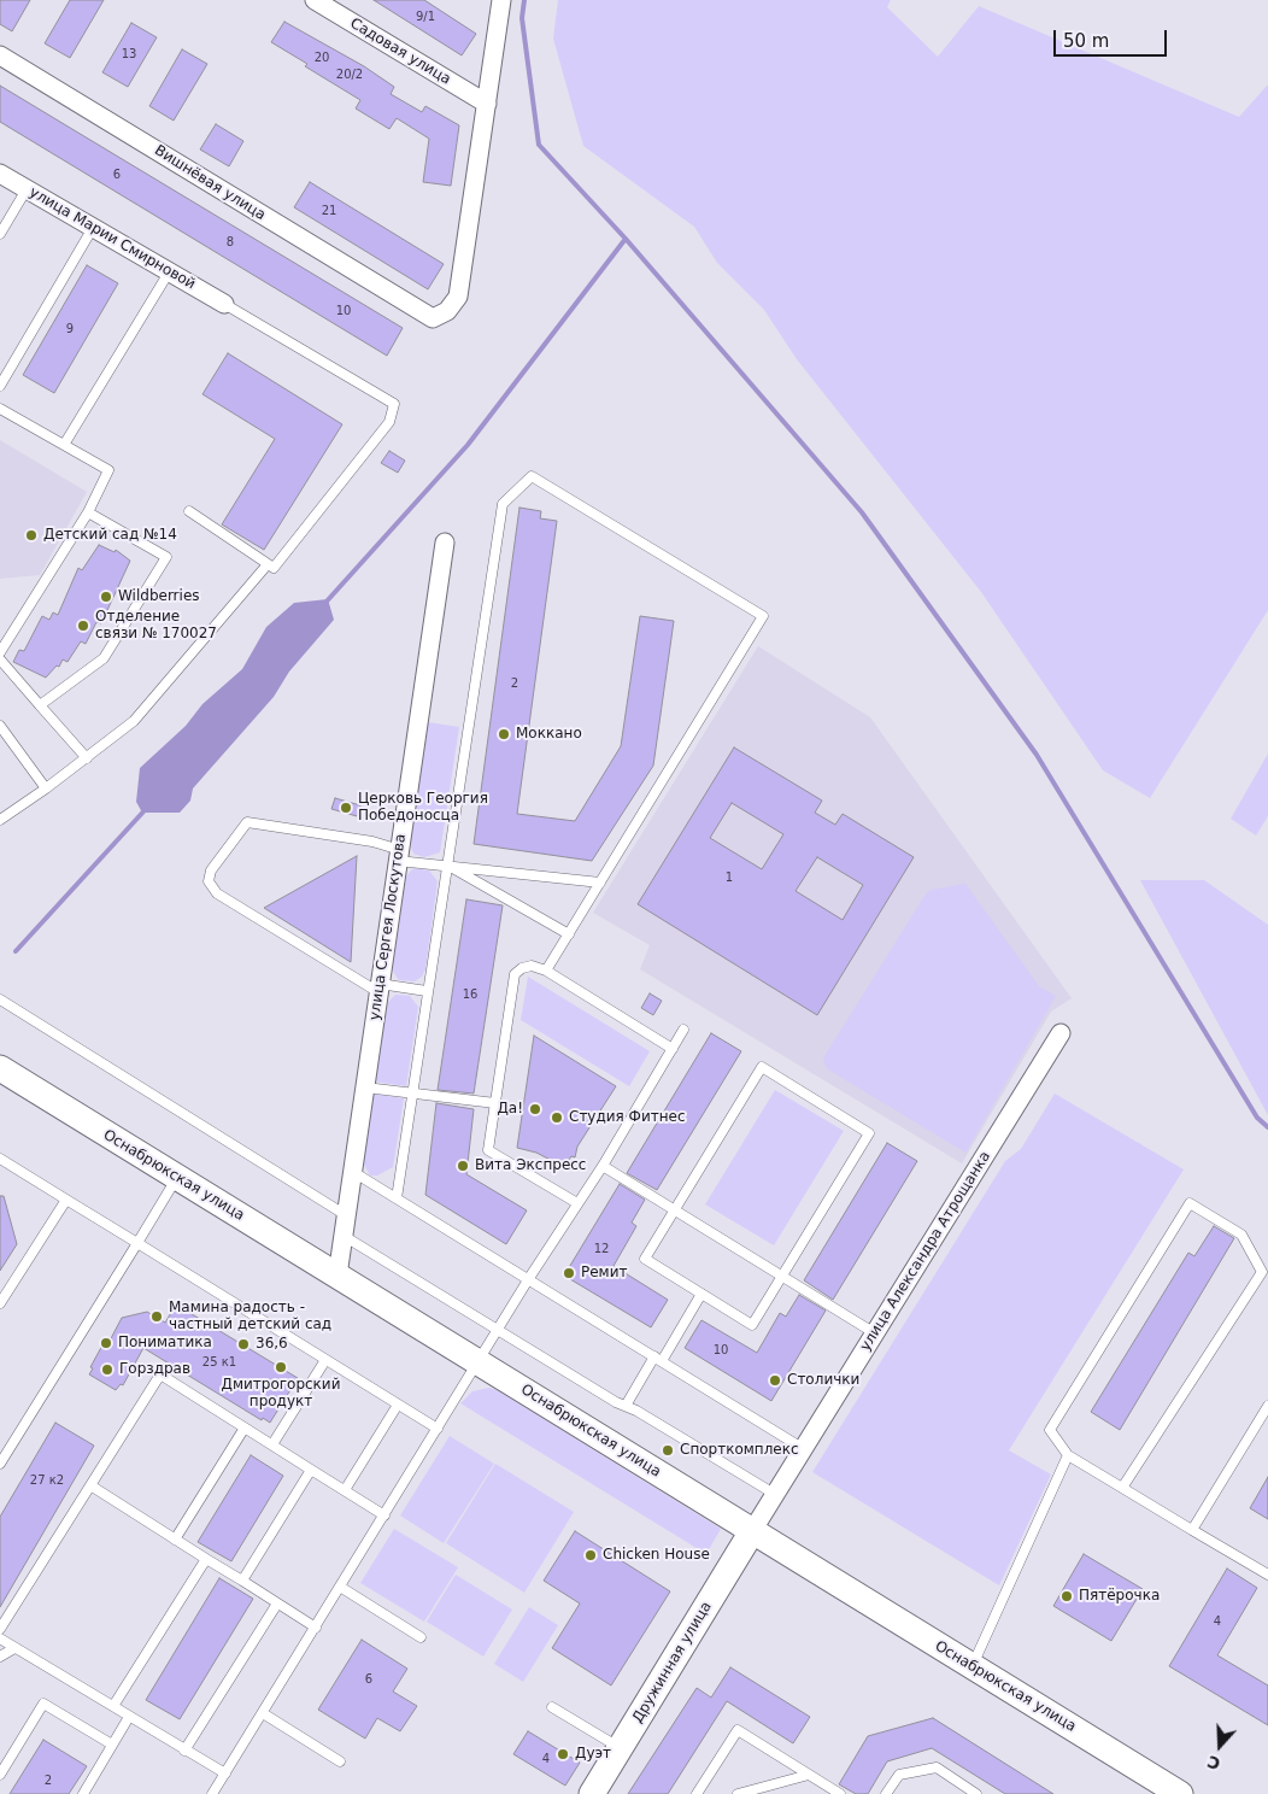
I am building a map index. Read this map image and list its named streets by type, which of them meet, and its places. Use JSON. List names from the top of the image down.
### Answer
{
  "streets": {
    "street": [
      "Садовая улица",
      "Вишнёвая улица",
      "улица Марии Смирновой",
      "улица Сергея Лоскутова",
      "Оснабрюкская улица",
      "улица Александра Атрощанка",
      "Дружинная улица"
    ]
  },
  "crossings": [
    ["Садовая улица", "Вишнёвая улица"],
    ["улица Сергея Лоскутова", "Оснабрюкская улица"],
    ["Оснабрюкская улица", "улица Александра Атрощанка"],
    ["Оснабрюкская улица", "Дружинная улица"],
    ["улица Александра Атрощанка", "Дружинная улица"]
  ],
  "places": [
    "Детский сад №14",
    "Wildberries",
    "Отделение связи № 170027",
    "Моккано",
    "Церковь Георгия Победоносца",
    "Да!",
    "Студия Фитнес",
    "Вита Экспресс",
    "Ремит",
    "Мамина радость - частный детский сад",
    "Пониматика",
    "36,6",
    "Дмитрогорский продукт",
    "Горздрав",
    "Столички",
    "Спорткомплекс",
    "Chicken House",
    "Пятёрочка",
    "Дуэт"
  ],
  "house_numbers": [
    "9/1",
    "13",
    "20",
    "20/2",
    "6",
    "21",
    "8",
    "10",
    "9",
    "2",
    "1",
    "16",
    "12",
    "10",
    "25 к1",
    "27 к2",
    "4",
    "6",
    "4",
    "2"
  ],
  "scale_bar": "50 m",
  "north": "bottom"
}
